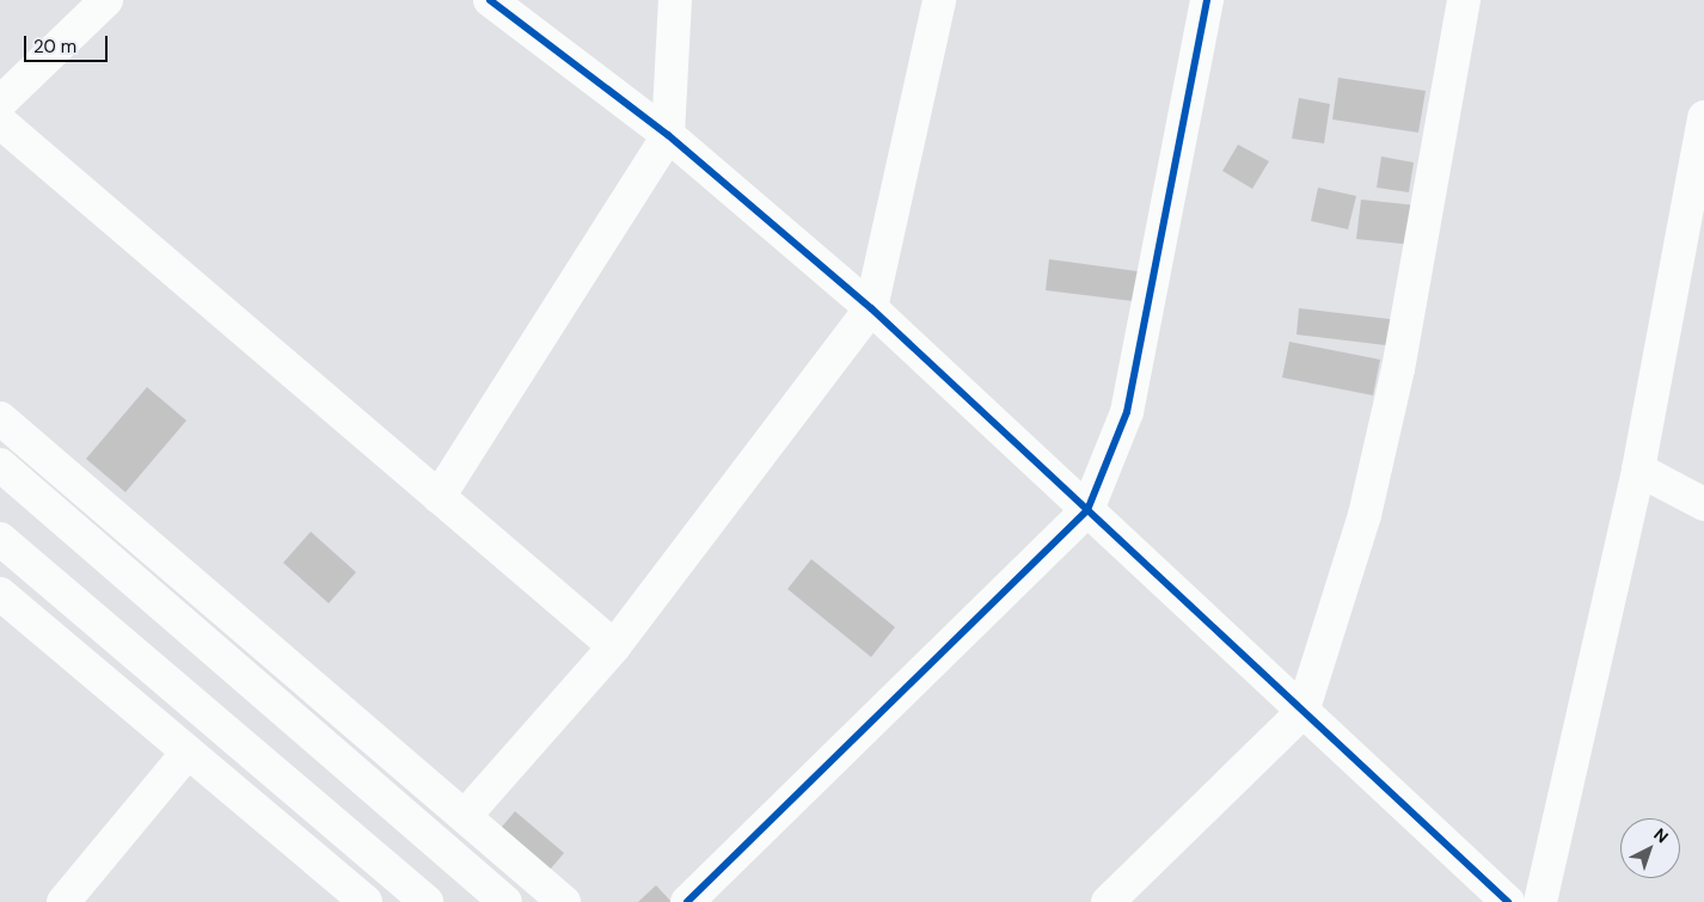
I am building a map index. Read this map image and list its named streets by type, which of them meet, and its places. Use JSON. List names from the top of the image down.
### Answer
{
  "scale_bar": "20 m",
  "north": "top right"
}
